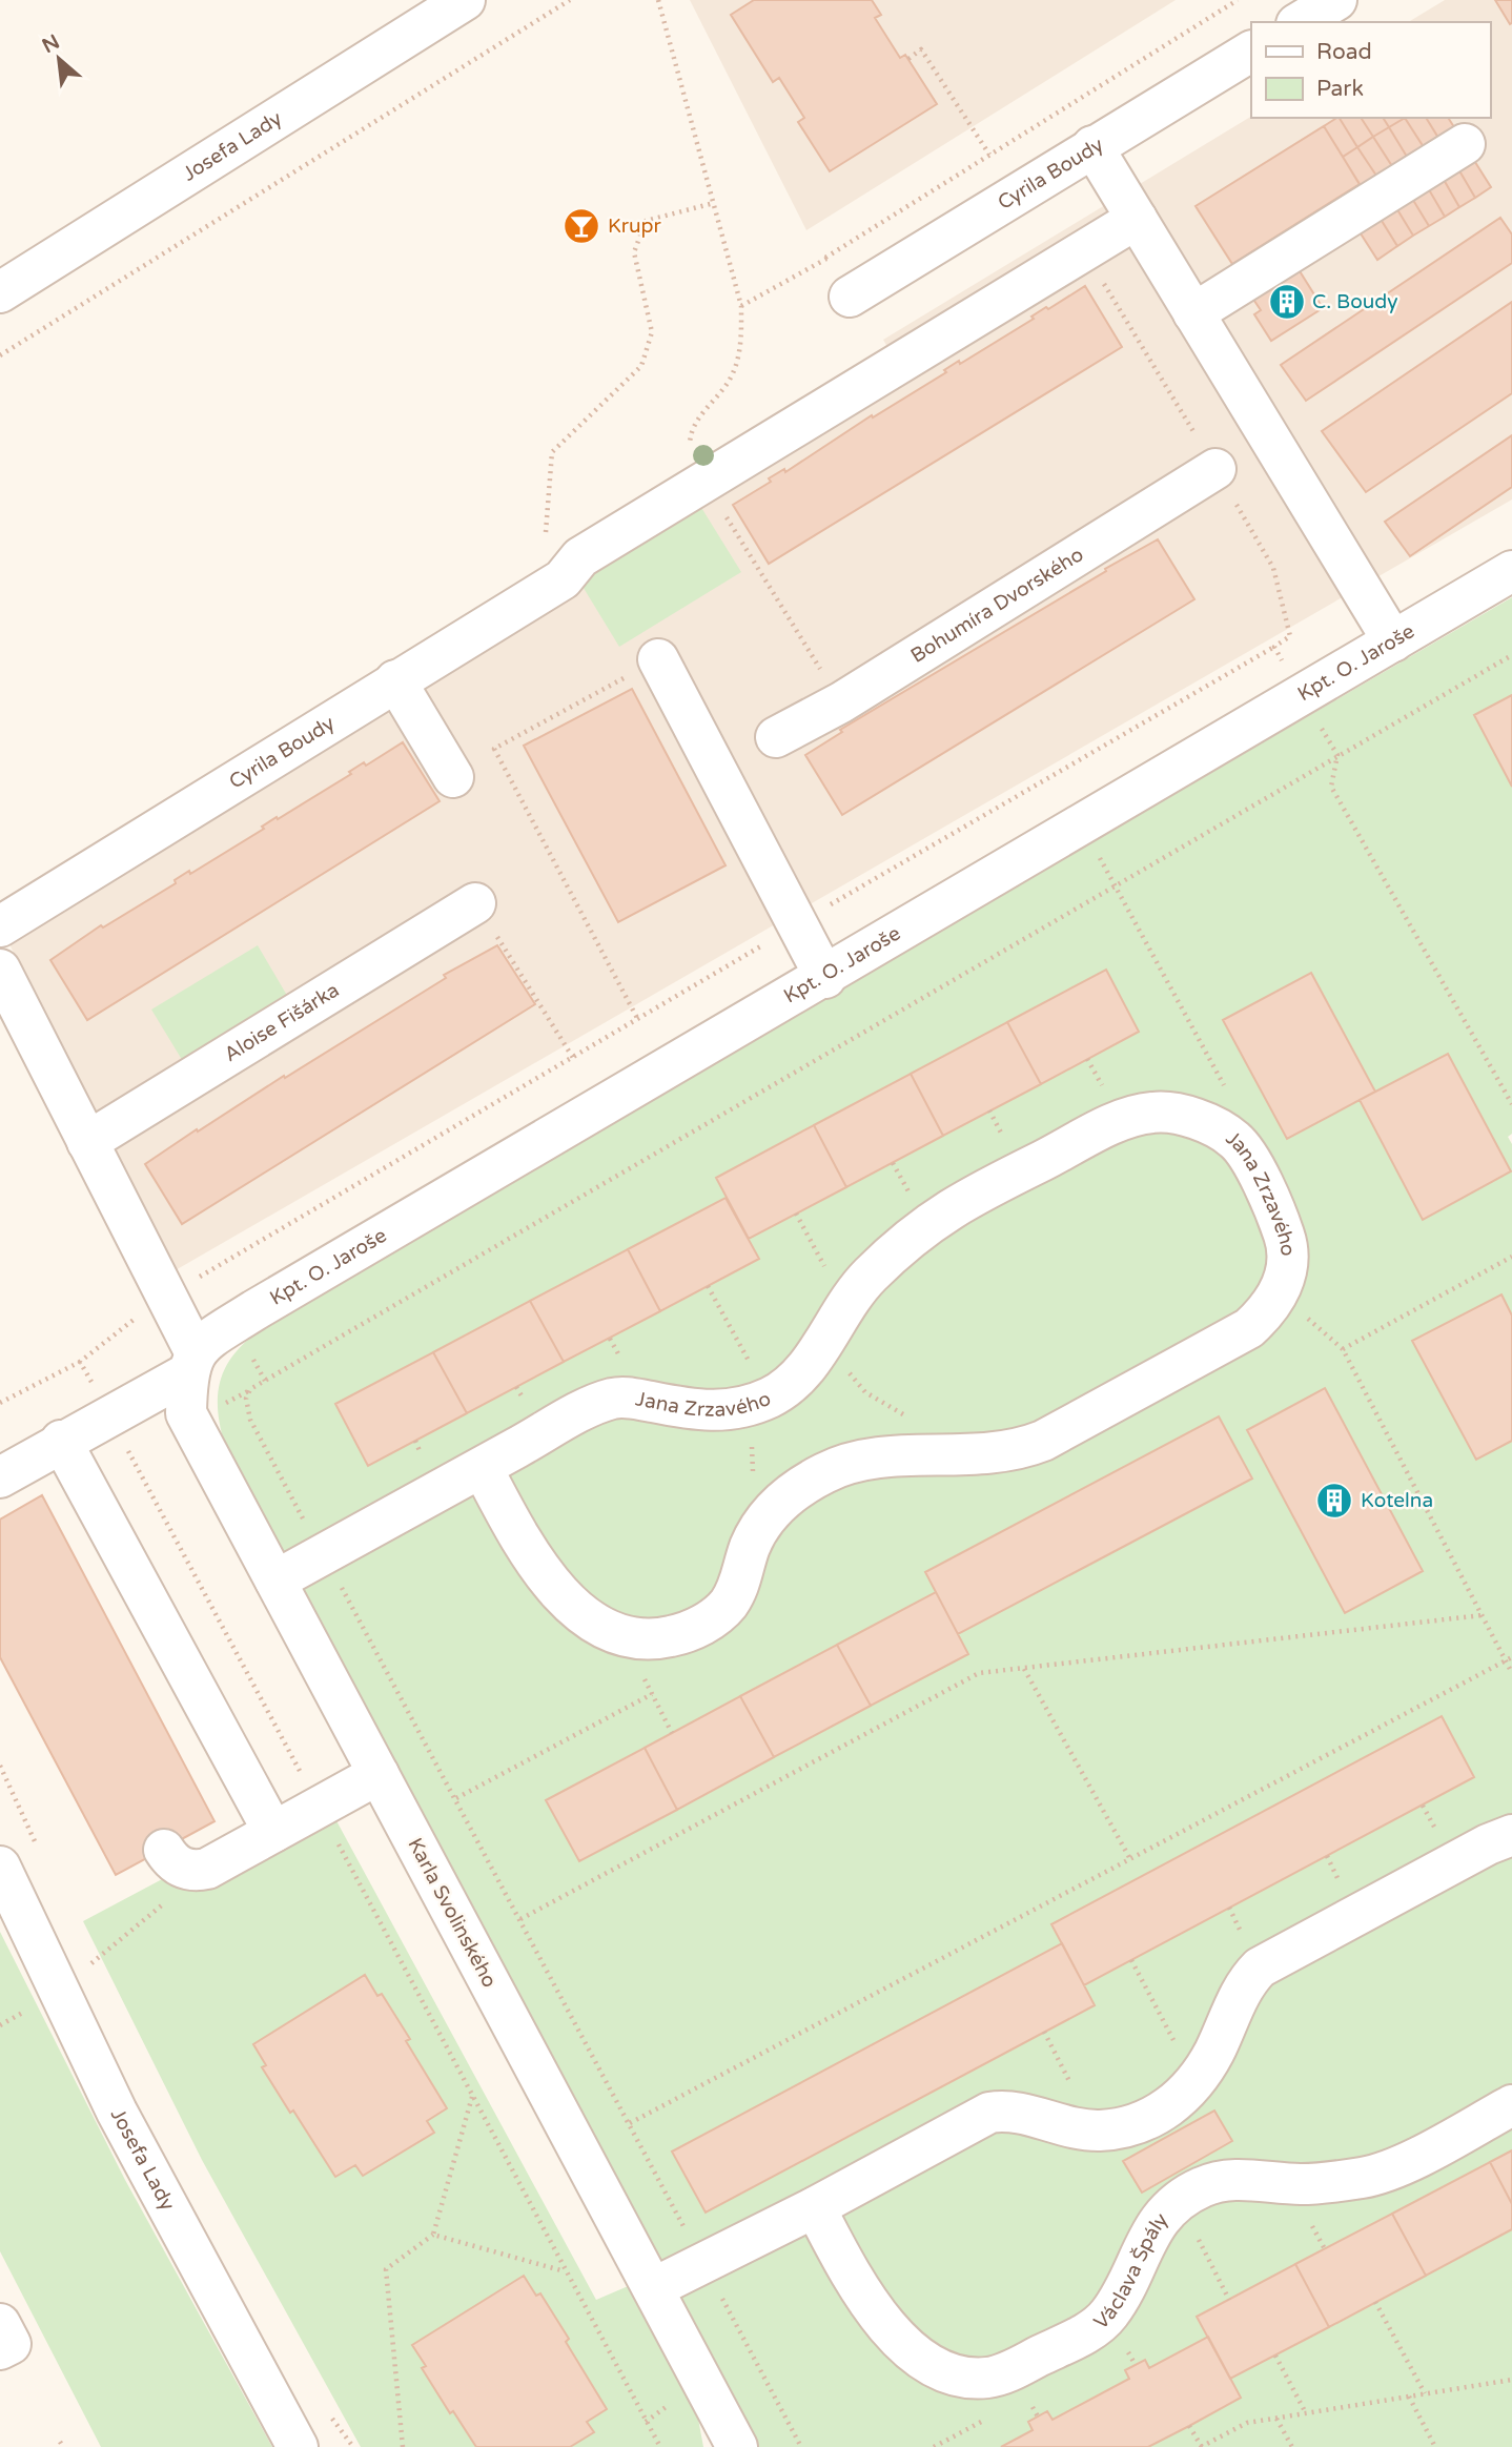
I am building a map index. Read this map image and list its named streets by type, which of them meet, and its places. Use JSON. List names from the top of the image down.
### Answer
{
  "streets": {
    "street": [
      "Josefa Lady",
      "Cyrila Boudy",
      "Bohumíra Dvorského",
      "Kpt. O. Jaroše",
      "Aloise Fišárka",
      "Jana Zrzavého",
      "Karla Svolinského",
      "Václava Špály"
    ]
  },
  "crossings": [
    ["Kpt. O. Jaroše", "Karla Svolinského"],
    ["Jana Zrzavého", "Karla Svolinského"]
  ],
  "places": {
    "bar": ["Krupr"],
    "building": ["C. Boudy", "Kotelna"]
  },
  "legend": ["Road", "Park"],
  "north": "top left"
}
